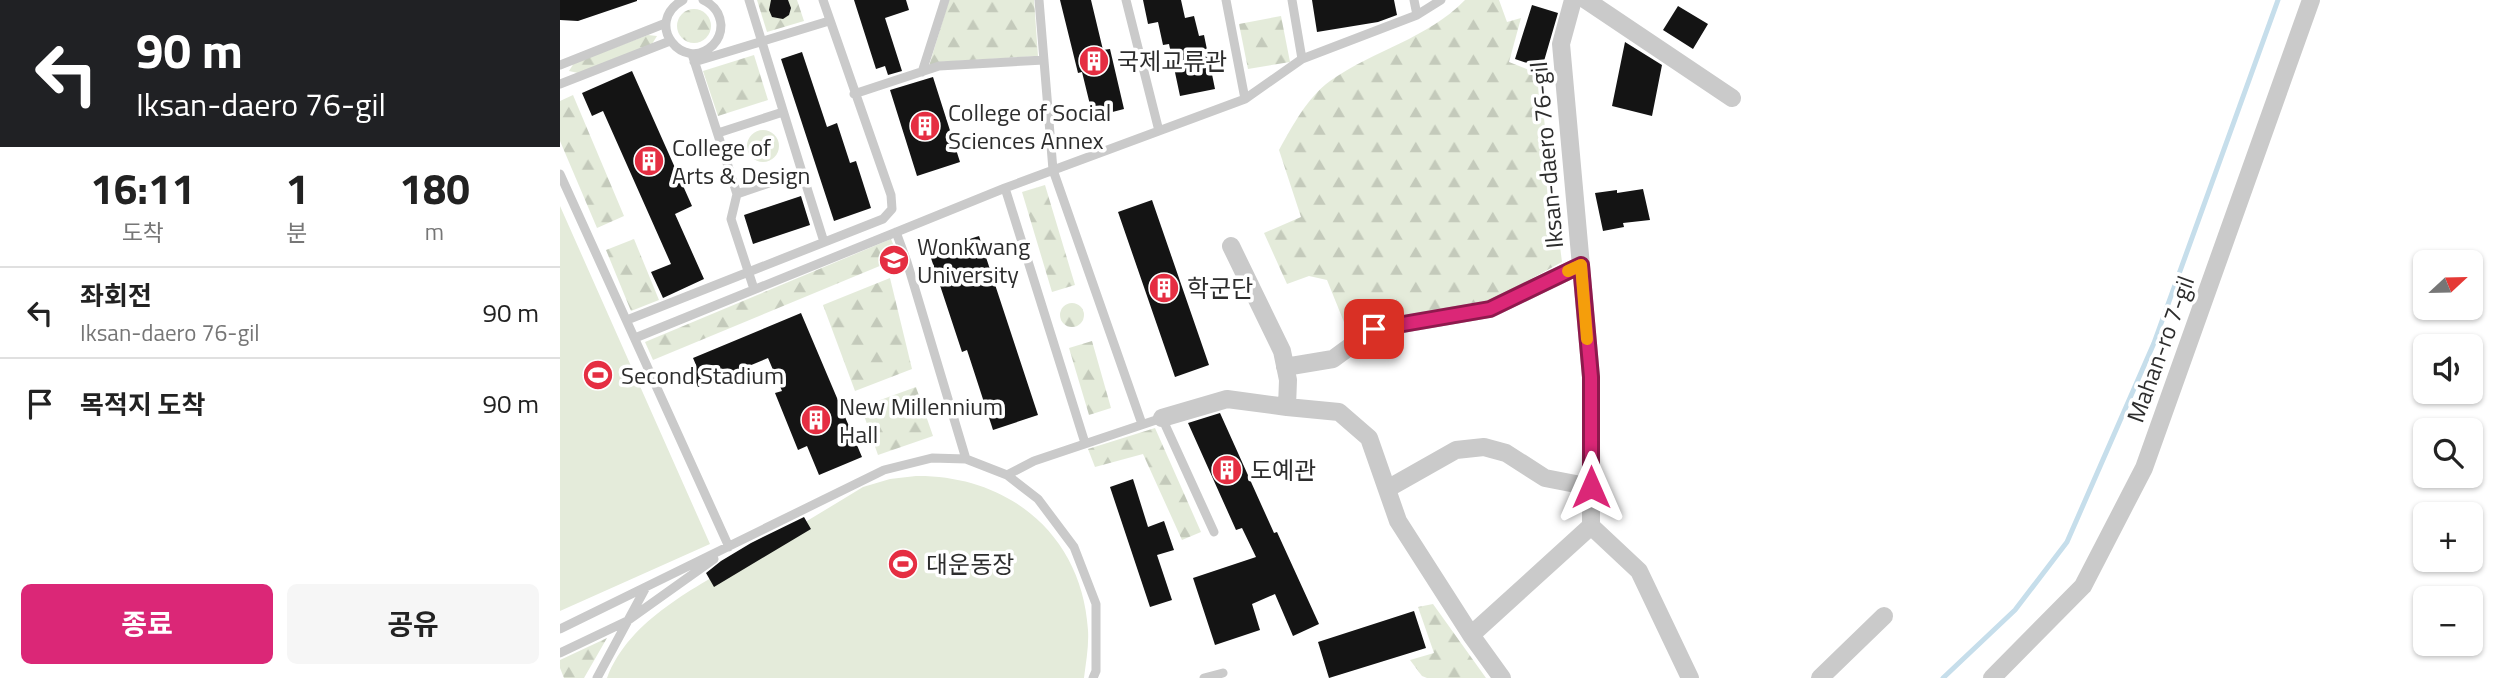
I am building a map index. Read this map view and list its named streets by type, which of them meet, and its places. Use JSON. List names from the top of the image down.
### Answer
{
  "streets": {
    "street": ["Iksan-daero 76-gil", "Mahan-ro 7-gil"]
  },
  "places": {
    "building": [
      "국제교류관",
      "College of Social Sciences Annex",
      "College of Arts & Design",
      "학군단",
      "New Millennium Hall",
      "도예관"
    ],
    "school or university": ["Wonkwang University"],
    "sports": ["Second Stadium", "대운동장"]
  },
  "north": "right",
  "page": {
    "turn": ["90 m", "Iksan-daero 76-gil"],
    "eta": [
      "16:11",
      "도착",
      "1",
      "분",
      "180",
      "m"
    ],
    "map_buttons": ["+", "−"],
    "list": [
      {
        "name": "좌회전",
        "note": "Iksan-daero 76-gil",
        "value": "90 m"
      },
      {
        "name": "목적지 도착",
        "value": "90 m"
      }
    ],
    "buttons": ["종료", "공유"]
  }
}
